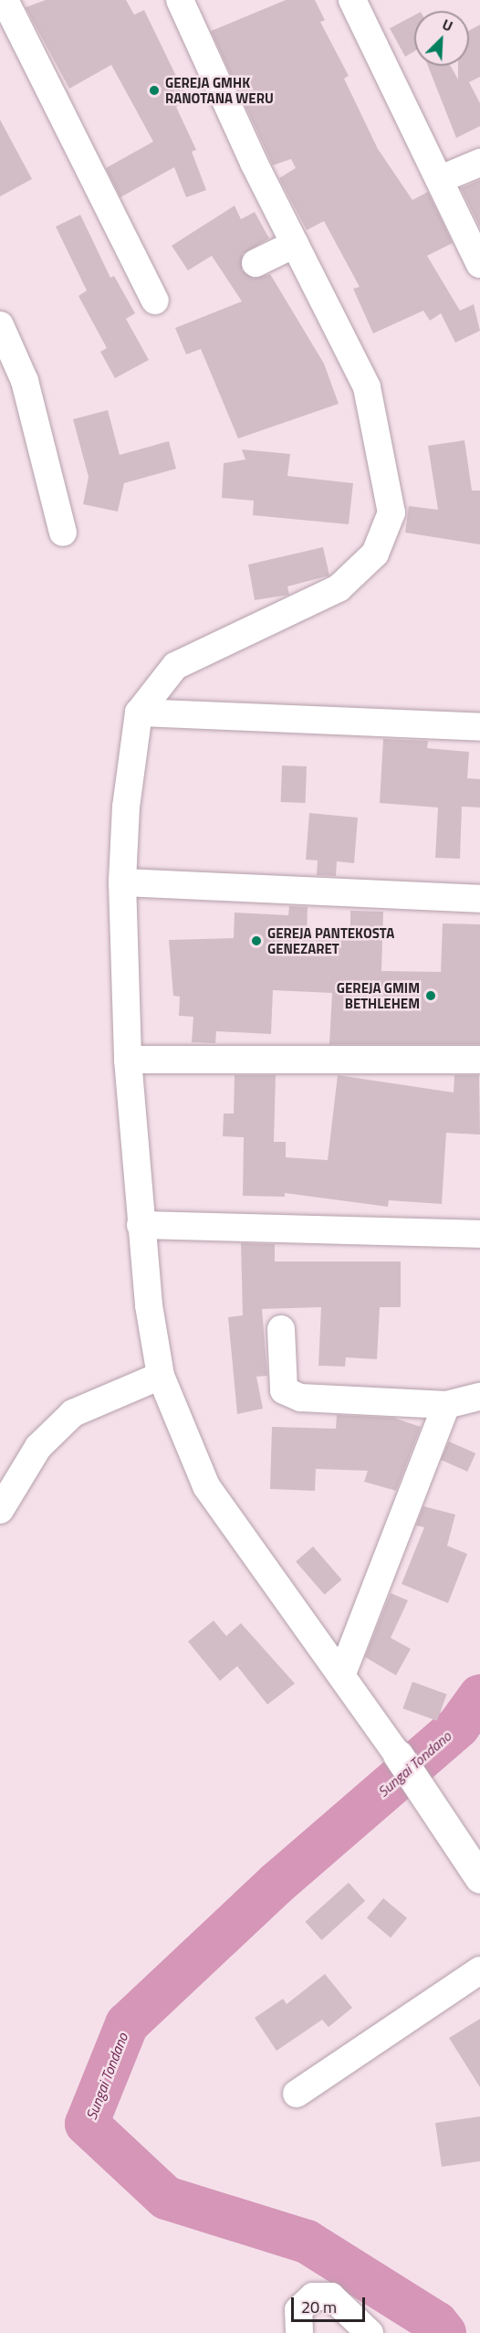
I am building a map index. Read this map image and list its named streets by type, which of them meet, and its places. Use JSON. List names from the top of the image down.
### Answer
{
  "water": ["Sungai Tondano"],
  "places": ["GEREJA GMHK RANOTANA WERU", "GEREJA PANTEKOSTA GENEZARET", "GEREJA GMIM BETHLEHEM"],
  "scale_bar": "20 m",
  "north": "top right"
}
